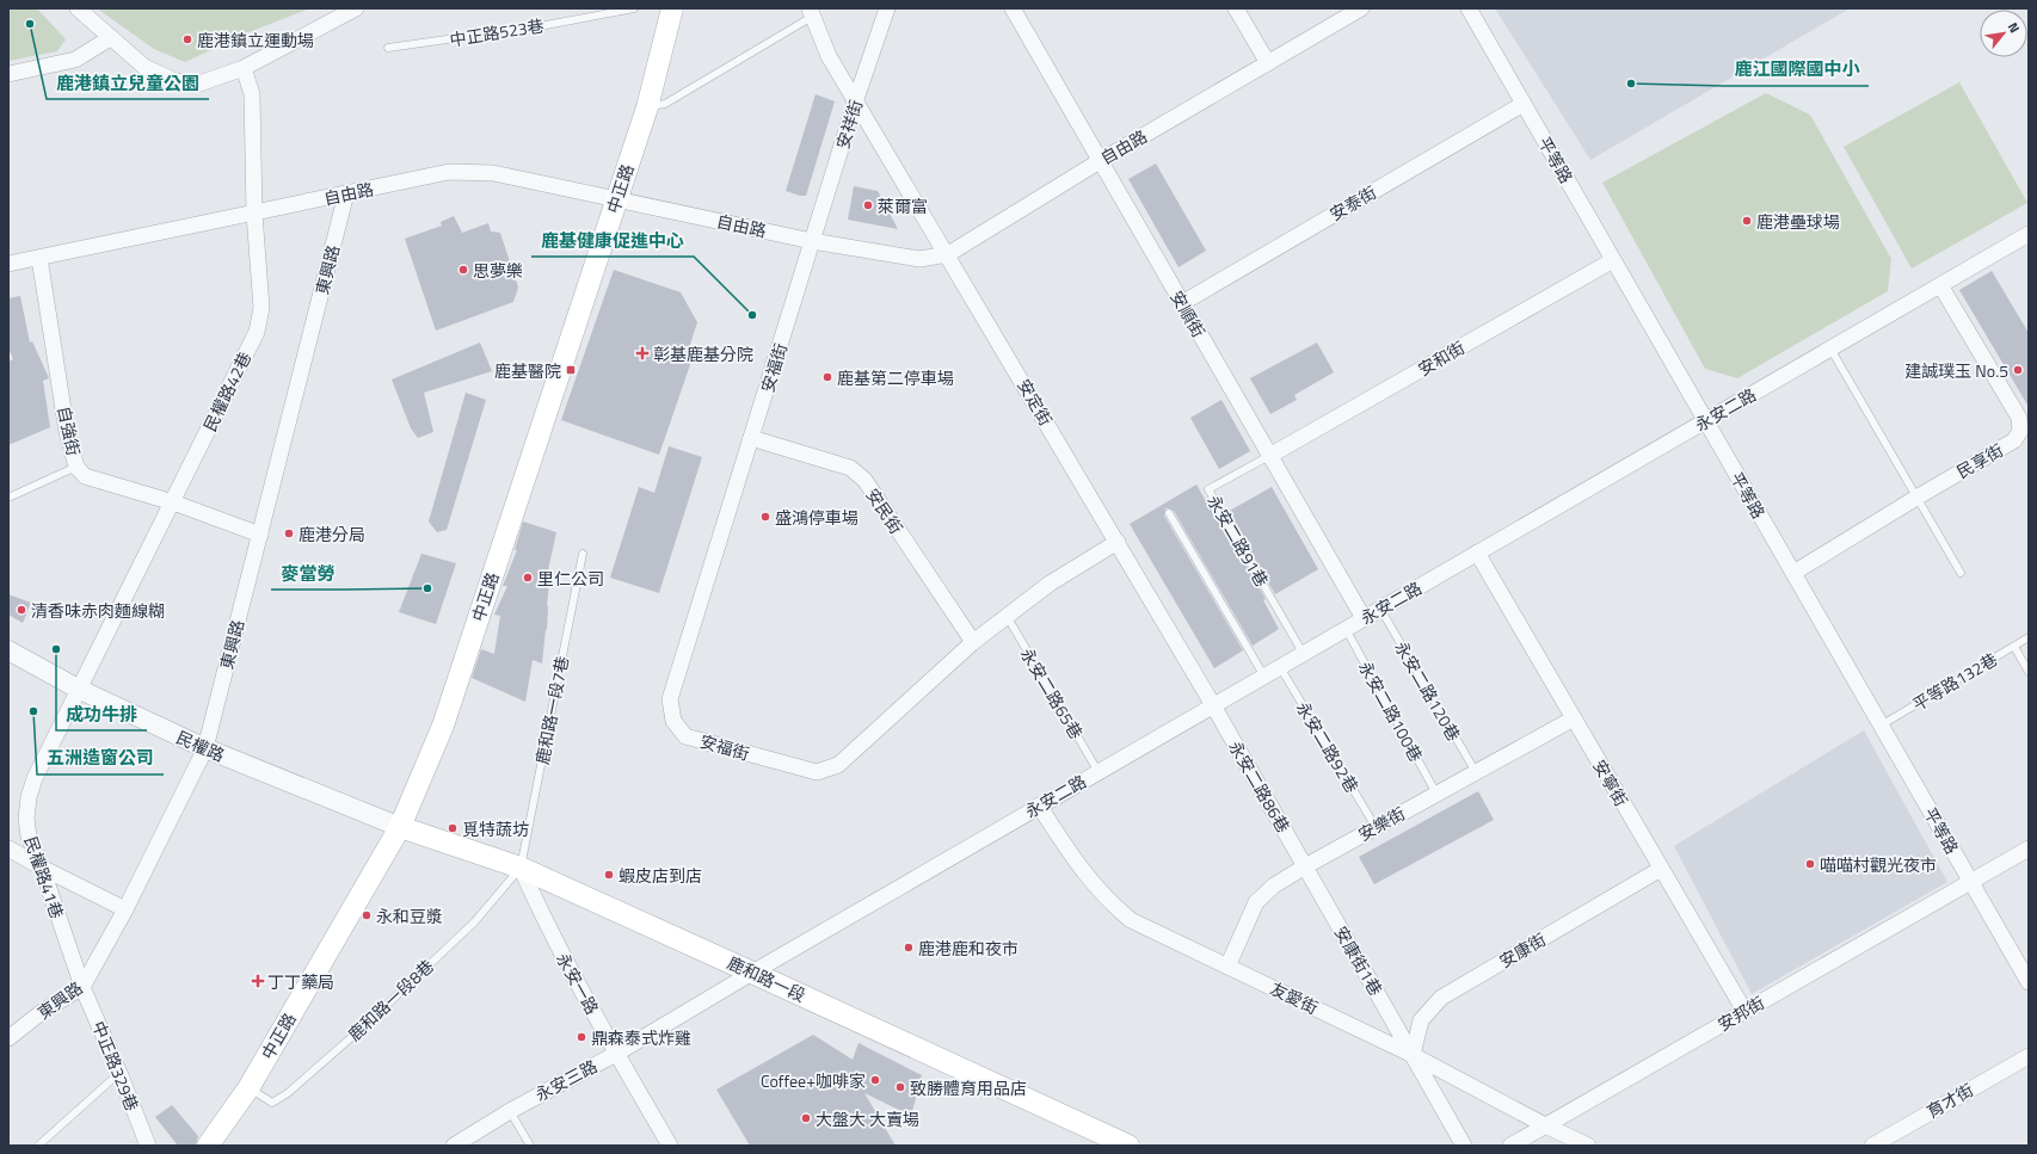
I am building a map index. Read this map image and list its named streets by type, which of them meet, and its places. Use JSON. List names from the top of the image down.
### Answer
{
  "streets": {
    "main road": ["中正路", "鹿和路一段"],
    "street": [
      "安祥街",
      "自由路",
      "平等路",
      "安泰街",
      "東興路",
      "安順街",
      "安和街",
      "安福街",
      "民權路42巷",
      "安定街",
      "永安二路",
      "自強街",
      "民享街",
      "安民街",
      "民權路",
      "安寧街",
      "永安二路86巷",
      "安樂街",
      "民權路41巷",
      "安康街",
      "安康街1巷",
      "永安一路",
      "友愛街",
      "安邦街",
      "中正路329巷",
      "永安三路",
      "育才街"
    ],
    "lane": [
      "中正路523巷",
      "永安二路91巷",
      "平等路132巷",
      "永安二路120巷",
      "永安二路65巷",
      "鹿和路一段7巷",
      "永安二路100巷",
      "永安二路92巷",
      "鹿和路一段8巷"
    ]
  },
  "crossings": [
    ["安祥街", "自由路"],
    ["安祥街", "安福街"],
    ["安祥街", "安定街"],
    ["自由路", "中正路"],
    ["自由路", "東興路"],
    ["自由路", "安順街"],
    ["自由路", "安福街"],
    ["自由路", "民權路42巷"],
    ["自由路", "安定街"],
    ["自由路", "自強街"],
    ["平等路", "安泰街"],
    ["平等路", "安和街"],
    ["平等路", "永安二路"],
    ["平等路", "民享街"],
    ["平等路", "平等路132巷"],
    ["平等路", "安邦街"],
    ["中正路", "民權路"],
    ["中正路", "鹿和路一段"],
    ["中正路", "鹿和路一段8巷"],
    ["安泰街", "安順街"],
    ["東興路", "自強街"],
    ["東興路", "民權路"],
    ["東興路", "民權路41巷"],
    ["東興路", "中正路329巷"],
    ["安順街", "安和街"],
    ["安順街", "永安二路"],
    ["安順街", "永安二路91巷"],
    ["安和街", "永安二路91巷"],
    ["安福街", "安定街"],
    ["安福街", "安民街"],
    ["安福街", "永安二路65巷"],
    ["民權路42巷", "自強街"],
    ["民權路42巷", "民權路"],
    ["民權路42巷", "民權路41巷"],
    ["安定街", "永安二路"],
    ["安定街", "永安二路86巷"],
    ["永安二路", "民享街"],
    ["永安二路", "永安二路91巷"],
    ["永安二路", "永安二路120巷"],
    ["永安二路", "永安二路65巷"],
    ["永安二路", "永安二路100巷"],
    ["永安二路", "永安二路92巷"],
    ["永安二路", "安寧街"],
    ["永安二路", "永安二路86巷"],
    ["永安二路", "鹿和路一段"],
    ["永安二路", "友愛街"],
    ["永安二路", "永安三路"],
    ["永安二路120巷", "安樂街"],
    ["鹿和路一段7巷", "鹿和路一段"],
    ["鹿和路一段7巷", "永安一路"],
    ["鹿和路一段7巷", "鹿和路一段8巷"],
    ["永安二路100巷", "安樂街"],
    ["民權路", "民權路41巷"],
    ["民權路", "鹿和路一段"],
    ["永安二路92巷", "安樂街"],
    ["安寧街", "安樂街"],
    ["安寧街", "安康街"],
    ["安寧街", "安邦街"],
    ["永安二路86巷", "安樂街"],
    ["永安二路86巷", "安康街1巷"],
    ["安樂街", "安康街1巷"],
    ["安樂街", "友愛街"],
    ["民權路41巷", "中正路329巷"],
    ["安康街", "安康街1巷"],
    ["安康街", "友愛街"],
    ["安康街1巷", "友愛街"],
    ["鹿和路一段", "永安一路"],
    ["鹿和路一段", "鹿和路一段8巷"],
    ["鹿和路一段", "永安三路"],
    ["永安一路", "鹿和路一段8巷"],
    ["永安一路", "永安三路"],
    ["友愛街", "安邦街"]
  ],
  "places": {
    "other": [
      "鹿港鎮立兒童公園",
      "鹿港鎮立運動場",
      "鹿江國際國中小",
      "萊爾富",
      "鹿港壘球場",
      "思夢樂",
      "鹿基健康促進中心",
      "建誠璞玉 No.5",
      "鹿基第二停車場",
      "盛鴻停車場",
      "鹿港分局",
      "里仁公司",
      "麥當勞",
      "清香味赤肉麵線糊",
      "成功牛排",
      "五洲造窗公司",
      "覓特蔬坊",
      "喵喵村觀光夜市",
      "蝦皮店到店",
      "永和豆漿",
      "鹿港鹿和夜市",
      "鼎森泰式炸雞",
      "Coffee+咖啡家",
      "致勝體育用品店",
      "大盤大 大賣場"
    ],
    "health": ["彰基鹿基分院", "丁丁藥局"],
    "transit": ["鹿基醫院"]
  },
  "north": "top right"
}
